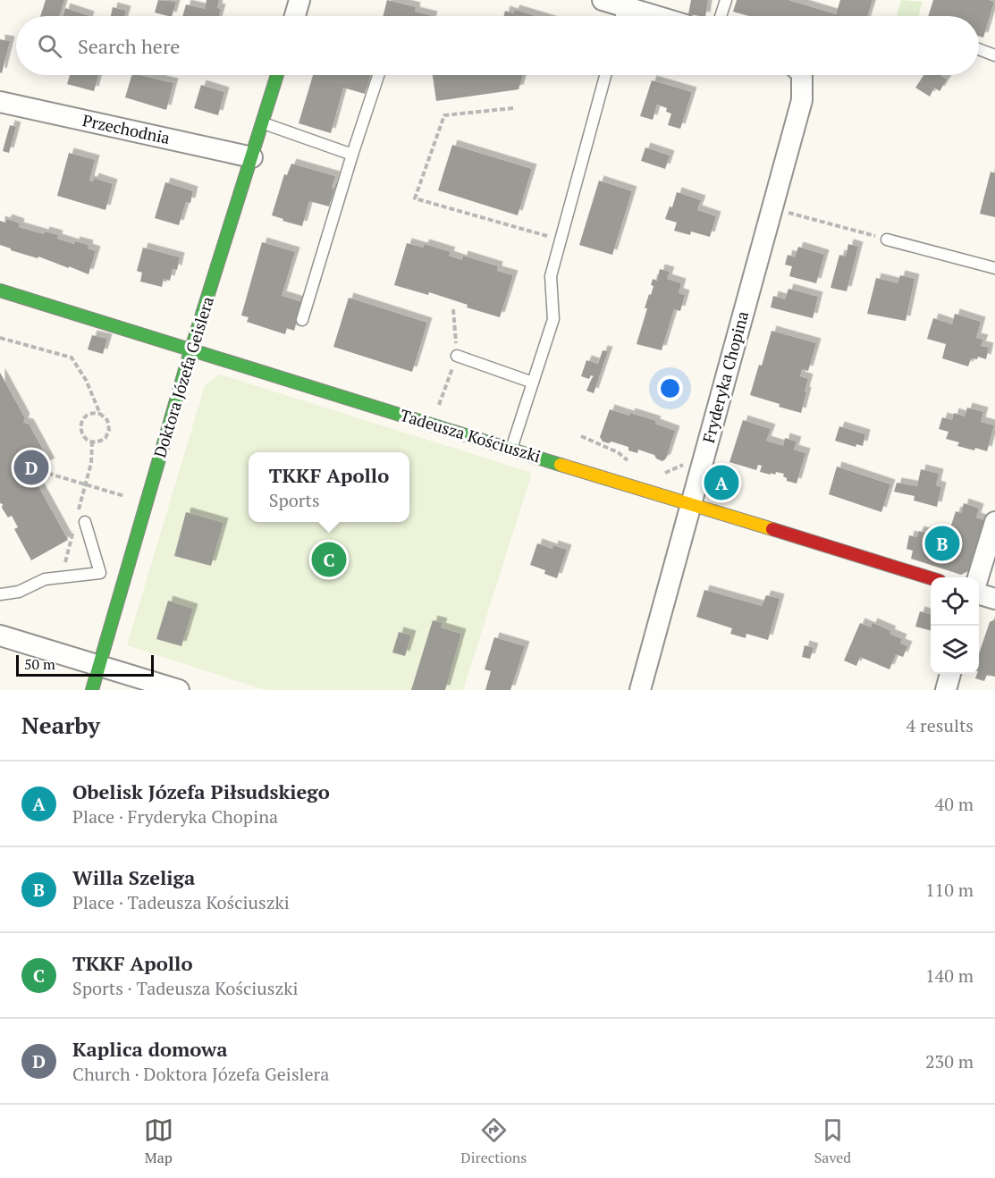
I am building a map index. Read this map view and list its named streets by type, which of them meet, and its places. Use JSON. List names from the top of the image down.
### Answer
{
  "streets": {
    "street": [
      "Przechodnia",
      "Doktora Józefa Geislera",
      "Fryderyka Chopina",
      "Tadeusza Kościuszki"
    ]
  },
  "crossings": [
    ["Przechodnia", "Doktora Józefa Geislera"],
    ["Doktora Józefa Geislera", "Tadeusza Kościuszki"],
    ["Fryderyka Chopina", "Tadeusza Kościuszki"]
  ],
  "scale_bar": "50 m",
  "page": {
    "search": "Search here",
    "pins": [
      "D",
      "A",
      "B",
      "C"
    ],
    "popup": ["TKKF Apollo", "Sports"],
    "scale": "50 m",
    "heading": ["Nearby", "4 results"],
    "list": [
      {
        "mark": "A",
        "name": "Obelisk Józefa Piłsudskiego",
        "note": "Place · Fryderyka Chopina",
        "value": "40 m"
      },
      {
        "mark": "B",
        "name": "Willa Szeliga",
        "note": "Place · Tadeusza Kościuszki",
        "value": "110 m"
      },
      {
        "mark": "C",
        "name": "TKKF Apollo",
        "note": "Sports · Tadeusza Kościuszki",
        "value": "140 m"
      },
      {
        "mark": "D",
        "name": "Kaplica domowa",
        "note": "Church · Doktora Józefa Geislera",
        "value": "230 m"
      }
    ],
    "nav": ["Map", "Directions", "Saved"]
  }
}
